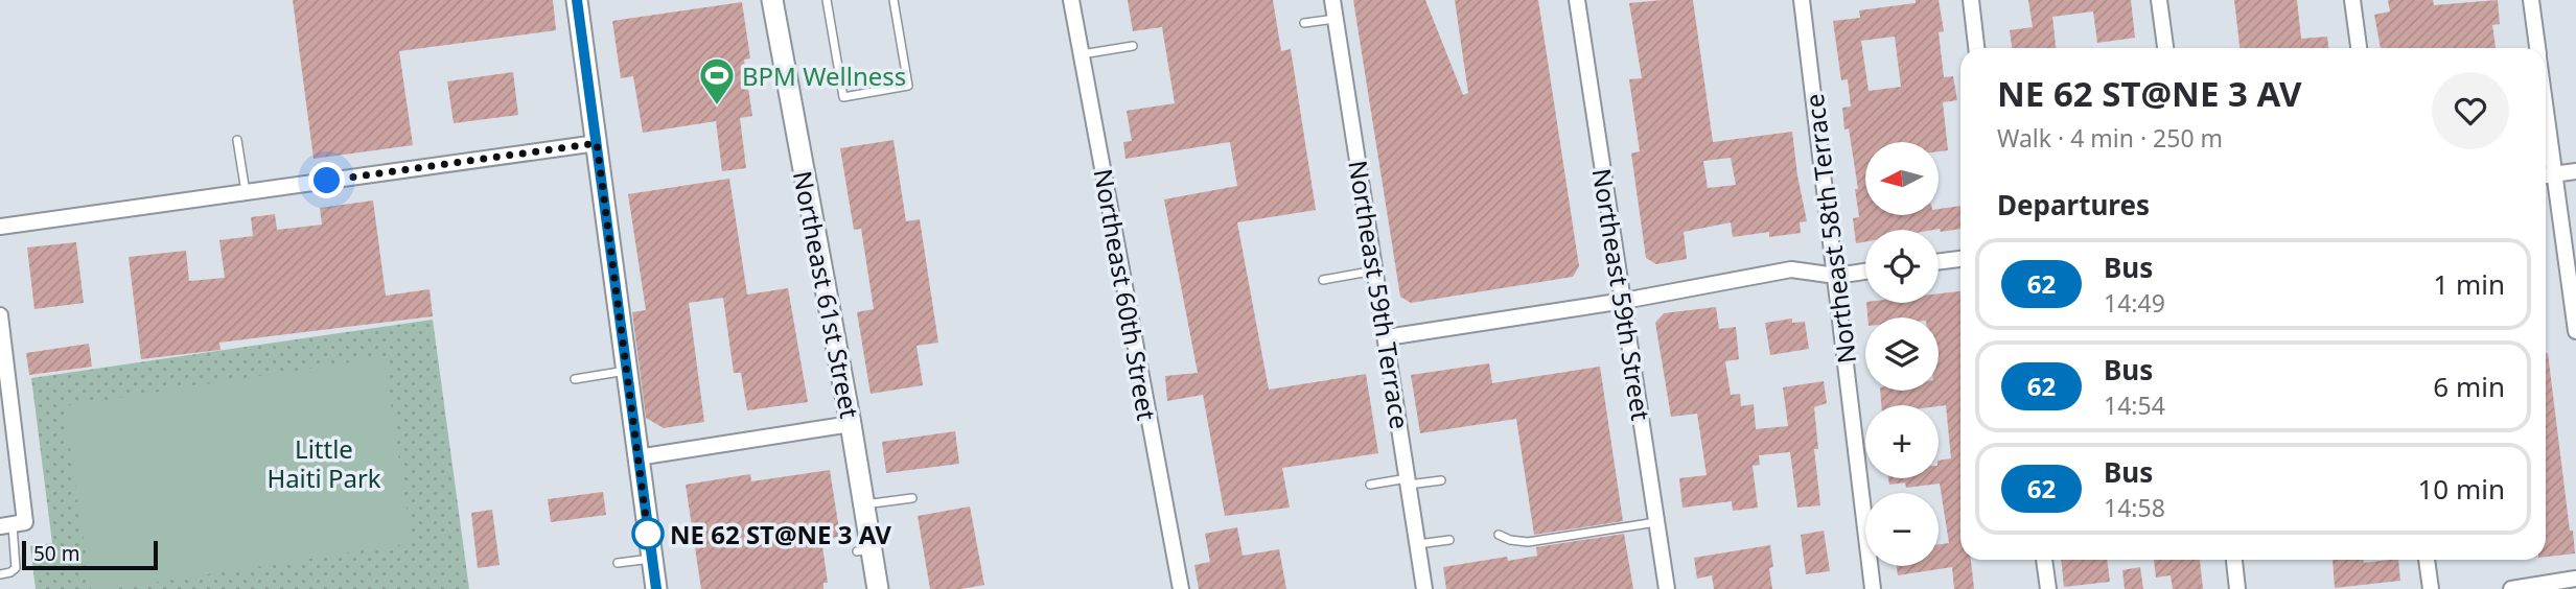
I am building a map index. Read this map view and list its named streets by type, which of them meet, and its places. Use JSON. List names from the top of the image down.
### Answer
{
  "streets": {
    "main road": ["Northeast 61st Street"],
    "street": [
      "Northeast 58th Terrace",
      "Northeast 60th Street",
      "Northeast 59th Terrace",
      "Northeast 59th Street"
    ]
  },
  "parks": ["Little Haiti Park"],
  "places": {
    "sports": ["BPM Wellness"],
    "other": ["NE 62 ST@NE 3 AV"]
  },
  "lines": ["bus line 62"],
  "scale_bar": "50 m",
  "north": "left",
  "page": {
    "heading": [
      ["NE 62 ST@NE 3 AV", "Walk · 4 min · 250 m"],
      "Departures"
    ],
    "map_buttons": ["+", "−"],
    "list": [
      {
        "mark": "62",
        "name": "Bus",
        "note": "14:49",
        "value": "1 min"
      },
      {
        "mark": "62",
        "name": "Bus",
        "note": "14:54",
        "value": "6 min"
      },
      {
        "mark": "62",
        "name": "Bus",
        "note": "14:58",
        "value": "10 min"
      }
    ],
    "scale": "50 m"
  }
}
